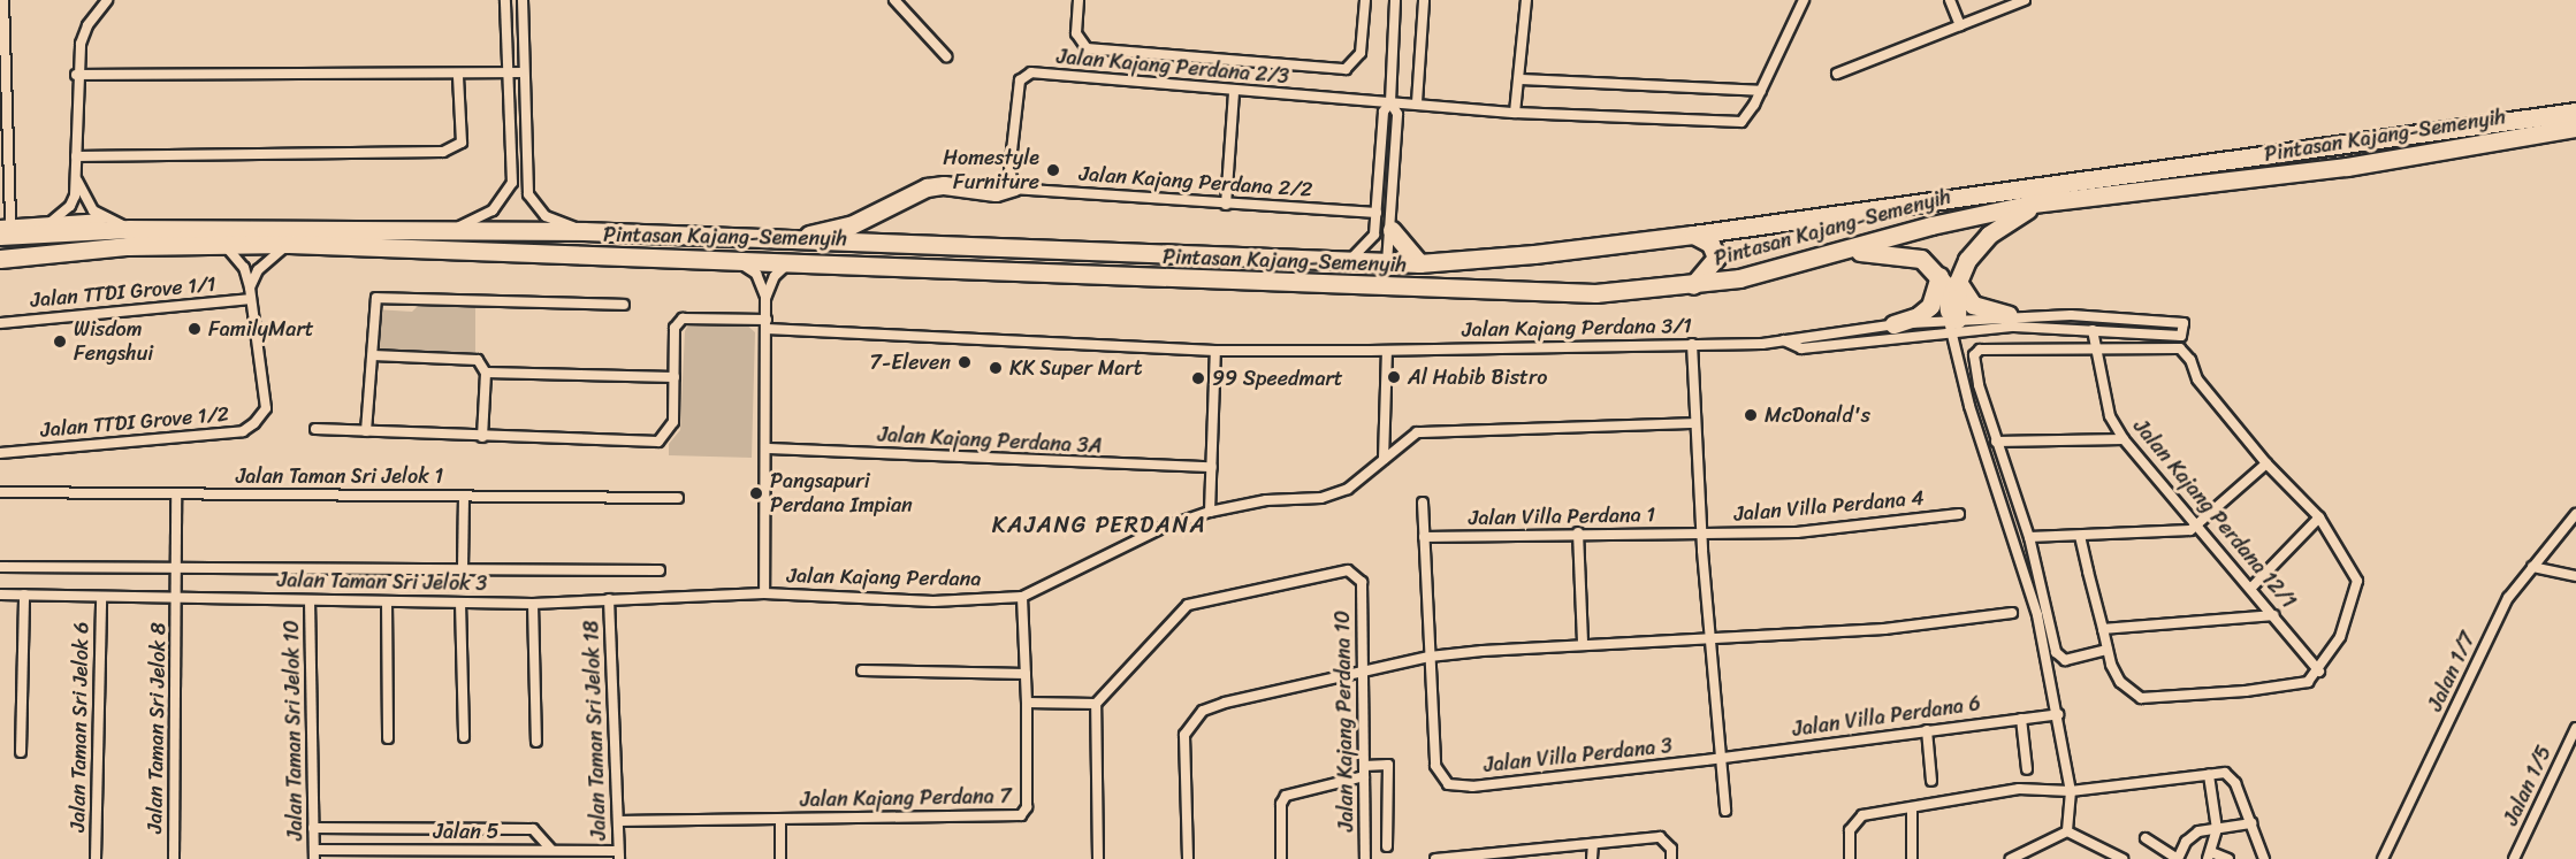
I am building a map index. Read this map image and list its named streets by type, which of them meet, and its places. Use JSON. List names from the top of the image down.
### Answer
{
  "streets": {
    "highway": ["Pintasan Kajang-Semenyih"],
    "street": [
      "Jalan Kajang Perdana 2/3",
      "Jalan Kajang Perdana 2/2",
      "Jalan TTDI Grove 1/1",
      "Jalan Kajang Perdana 3/1",
      "Jalan TTDI Grove 1/2",
      "Jalan Kajang Perdana 3A",
      "Jalan Taman Sri Jelok 1",
      "Jalan Villa Perdana 4",
      "Jalan Kajang Perdana 12/1",
      "Jalan Villa Perdana 1",
      "Jalan Kajang Perdana",
      "Jalan Taman Sri Jelok 3",
      "Jalan 1/7",
      "Jalan Villa Perdana 6",
      "Jalan Kajang Perdana 10",
      "Jalan Taman Sri Jelok 6",
      "Jalan Taman Sri Jelok 8",
      "Jalan Taman Sri Jelok 10",
      "Jalan Taman Sri Jelok 18",
      "Jalan Villa Perdana 3",
      "Jalan 1/5",
      "Jalan Kajang Perdana 7",
      "Jalan 5"
    ]
  },
  "crossings": [
    ["Jalan Kajang Perdana 2/3", "Jalan Kajang Perdana 2/2"],
    ["Jalan TTDI Grove 1/1", "Jalan TTDI Grove 1/2"],
    ["Jalan Taman Sri Jelok 1", "Jalan Taman Sri Jelok 8"],
    ["Jalan Villa Perdana 4", "Jalan Villa Perdana 1"],
    ["Jalan Kajang Perdana", "Jalan Taman Sri Jelok 3"],
    ["Jalan Taman Sri Jelok 3", "Jalan Taman Sri Jelok 6"],
    ["Jalan Taman Sri Jelok 3", "Jalan Taman Sri Jelok 8"],
    ["Jalan Taman Sri Jelok 3", "Jalan Taman Sri Jelok 10"],
    ["Jalan Taman Sri Jelok 3", "Jalan Taman Sri Jelok 18"],
    ["Jalan Villa Perdana 6", "Jalan Villa Perdana 3"],
    ["Jalan Taman Sri Jelok 10", "Jalan 5"],
    ["Jalan Taman Sri Jelok 18", "Jalan Kajang Perdana 7"],
    ["Jalan Taman Sri Jelok 18", "Jalan 5"]
  ],
  "districts": ["KAJANG PERDANA"],
  "places": [
    "Homestyle Furniture",
    "FamilyMart",
    "Wisdom Fengshui",
    "7-Eleven",
    "KK Super Mart",
    "Al Habib Bistro",
    "99 Speedmart",
    "McDonald's",
    "Pangsapuri Perdana Impian"
  ]
}
